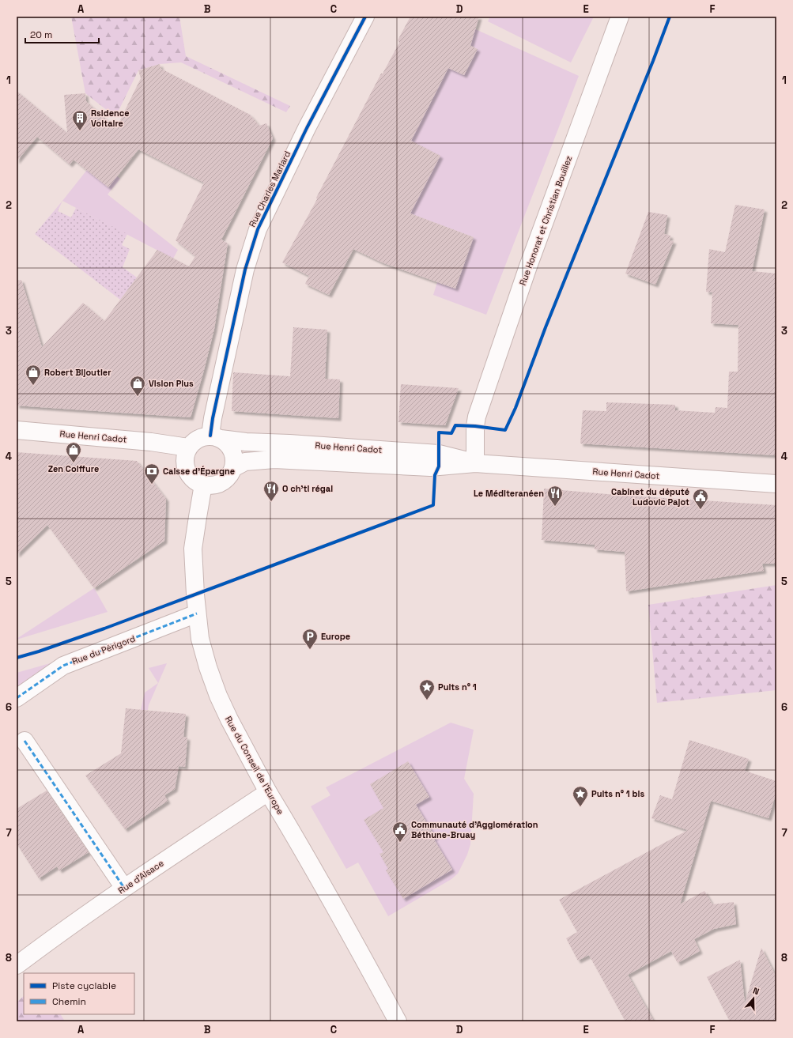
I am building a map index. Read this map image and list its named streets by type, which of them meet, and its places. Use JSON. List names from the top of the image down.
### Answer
{
  "streets": {
    "main road": [
      "Rue Charles Marlard",
      "Rue Honorat et Christian Bouillez",
      "Rue Henri Cadot",
      "Rue du Périgord",
      "Rue du Conseil de l'Europe",
      "Rue d'Alsace"
    ]
  },
  "crossings": [
    ["Rue Charles Marlard", "Rue Henri Cadot"],
    ["Rue Charles Marlard", "Rue du Conseil de l'Europe"],
    ["Rue Honorat et Christian Bouillez", "Rue Henri Cadot"],
    ["Rue Henri Cadot", "Rue du Conseil de l'Europe"],
    ["Rue du Périgord", "Rue du Conseil de l'Europe"],
    ["Rue du Conseil de l'Europe", "Rue d'Alsace"]
  ],
  "places": {
    "building": ["Rsidence Voltaire"],
    "shop": ["Robert Bijoutier", "Vision Plus", "Zen Coiffure"],
    "bank": ["Caisse d'Épargne"],
    "restaurant": ["O ch'ti régal", "Le Méditeranéen"],
    "public building": ["Cabinet du député Ludovic Pajot", "Communauté d'Agglomération Béthune-Bruay"],
    "parking": ["Europe"],
    "place": ["Puits n° 1", "Puits n° 1 bis"]
  },
  "legend": ["Piste cyclable", "Chemin"],
  "scale_bar": "20 m",
  "north": "top",
  "grid": {
    "columns": [
      "A",
      "B",
      "C",
      "D",
      "E",
      "F"
    ],
    "rows": [
      "1",
      "2",
      "3",
      "4",
      "5",
      "6",
      "7",
      "8"
    ]
  }
}
